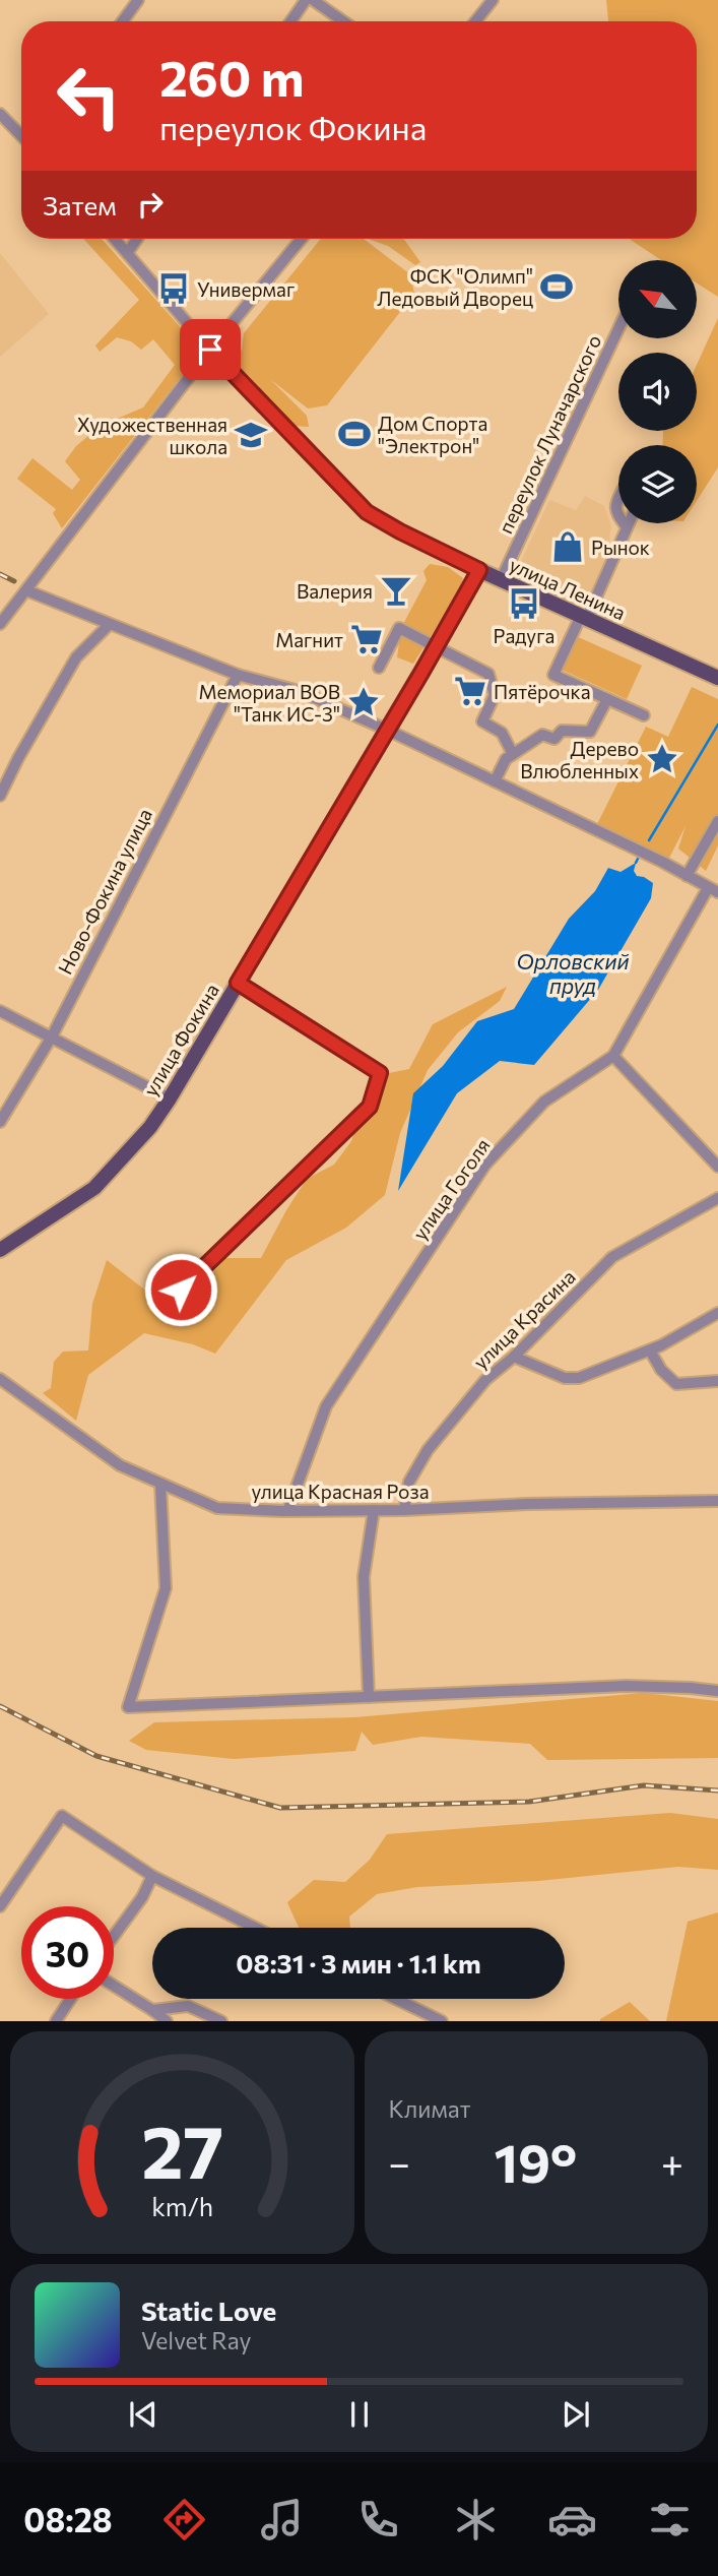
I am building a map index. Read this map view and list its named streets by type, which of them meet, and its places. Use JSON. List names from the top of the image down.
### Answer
{
  "streets": {
    "main road": ["улица Ленина", "улица Фокина"],
    "street": [
      "переулок Луначарского",
      "Ново-Фокина улица",
      "улица Гоголя",
      "улица Красина",
      "улица Красная Роза"
    ]
  },
  "crossings": [
    ["переулок Луначарского", "улица Ленина"],
    ["улица Ленина", "улица Фокина"],
    ["улица Гоголя", "улица Красная Роза"],
    ["улица Красина", "улица Красная Роза"]
  ],
  "water": ["Орловский пруд"],
  "places": {
    "sports": ["ФСК \"Олимп\" Ледовый Дворец", "Дом Спорта \"Электрон\""],
    "bus stop": ["Универмаг", "Радуга"],
    "school or university": ["Художественная школа"],
    "shop": ["Рынок"],
    "bar": ["Валерия"],
    "supermarket": ["Магнит", "Пятёрочка"],
    "place": ["Мемориал ВОВ \"Танк ИС-3\"", "Дерево Влюбленных"]
  },
  "north": "top left",
  "page": {
    "turn": ["260 m", "переулок Фокина"],
    "then": "Затем",
    "limit": "30",
    "trip": "08:31 · 3 мин · 1.1 km",
    "tile": "Климат",
    "heat": ["−", "19°", "+"],
    "song": ["Static Love", "Velvet Ray"],
    "tabs": "08:28",
    "gauge": ["27", "km/h"]
  }
}
